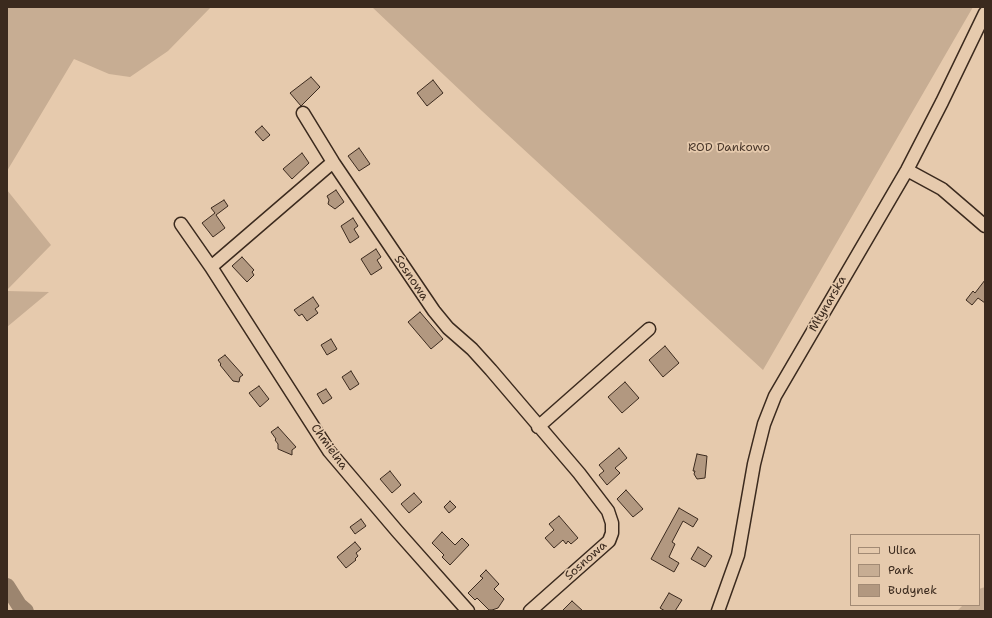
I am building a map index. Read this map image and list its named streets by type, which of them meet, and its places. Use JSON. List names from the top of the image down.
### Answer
{
  "streets": {
    "street": ["Sosnowa", "Młynarska", "Chmielna"]
  },
  "parks": ["ROD Dankowo"],
  "legend": ["Ulica", "Park", "Budynek"]
}
